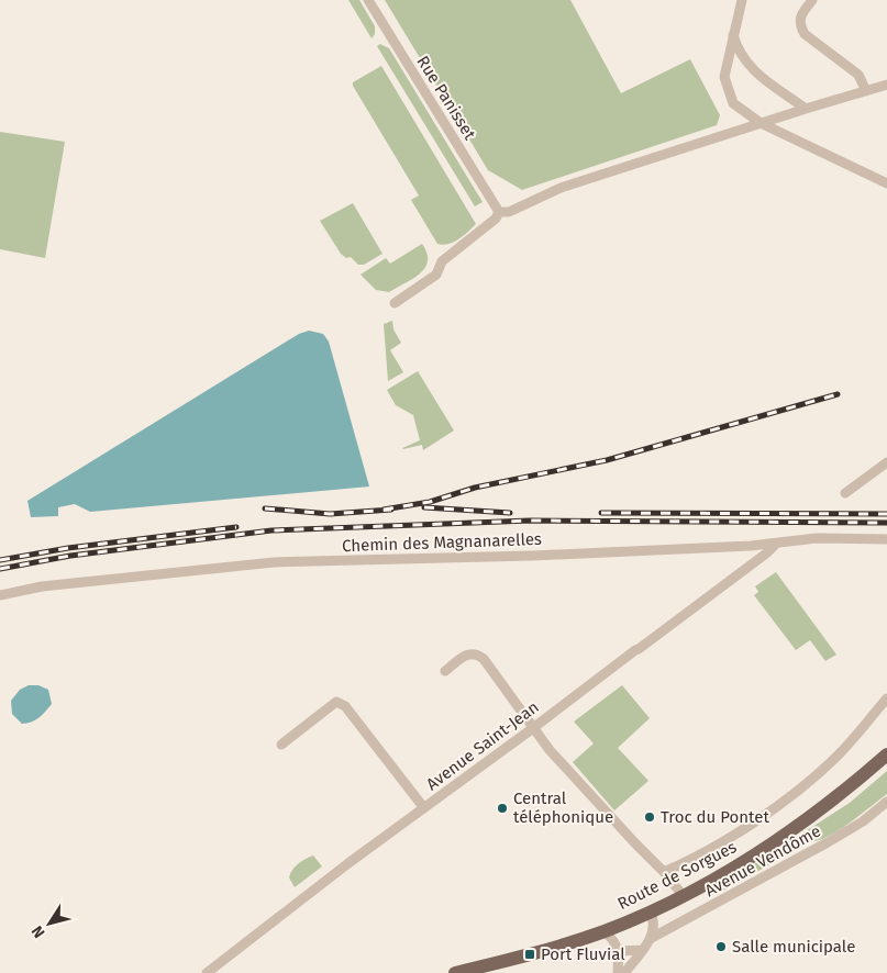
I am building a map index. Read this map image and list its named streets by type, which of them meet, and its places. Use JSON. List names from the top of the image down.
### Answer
{
  "streets": {
    "main road": ["Route de Sorgues"],
    "street": [
      "Rue Panisset",
      "Chemin des Magnanarelles",
      "Avenue Saint-Jean",
      "Avenue Vendôme"
    ]
  },
  "crossings": [
    ["Chemin des Magnanarelles", "Avenue Saint-Jean"]
  ],
  "places": {
    "other": ["Central téléphonique", "Troc du Pontet", "Salle municipale"],
    "transit": ["Port Fluvial"]
  },
  "north": "bottom left"
}
